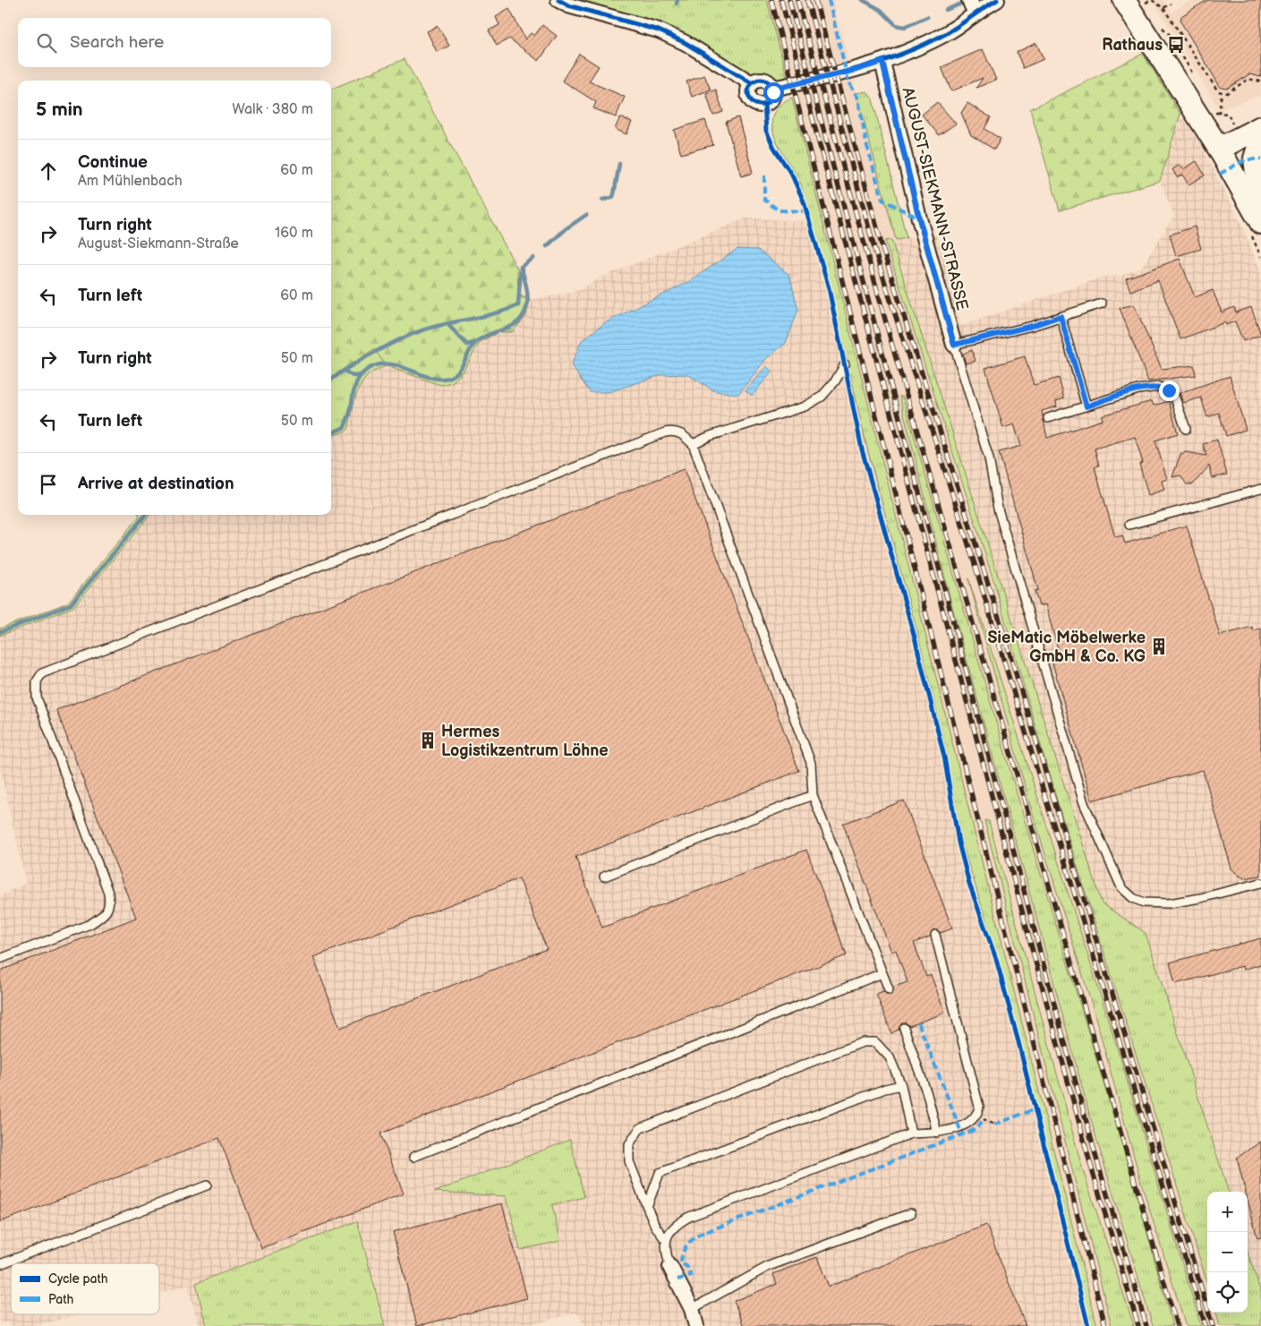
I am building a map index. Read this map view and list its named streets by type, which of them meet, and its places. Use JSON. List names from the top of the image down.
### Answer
{
  "streets": {
    "street": ["AUGUST-SIEKMANN-STRASSE"]
  },
  "places": {
    "bus stop": ["Rathaus"],
    "building": ["SieMatic Möbelwerke GmbH & Co. KG", "Hermes Logistikzentrum Löhne"]
  },
  "legend": ["Cycle path", "Path"],
  "page": {
    "search": "Search here",
    "heading": ["5 min", "Walk · 380 m"],
    "list": [
      ["Continue", "Am Mühlenbach", "60 m"],
      ["Turn right", "August-Siekmann-Straße", "160 m"],
      ["Turn left", "60 m"],
      ["Turn right", "50 m"],
      ["Turn left", "50 m"],
      "Arrive at destination"
    ],
    "map_buttons": ["+", "−"]
  }
}
